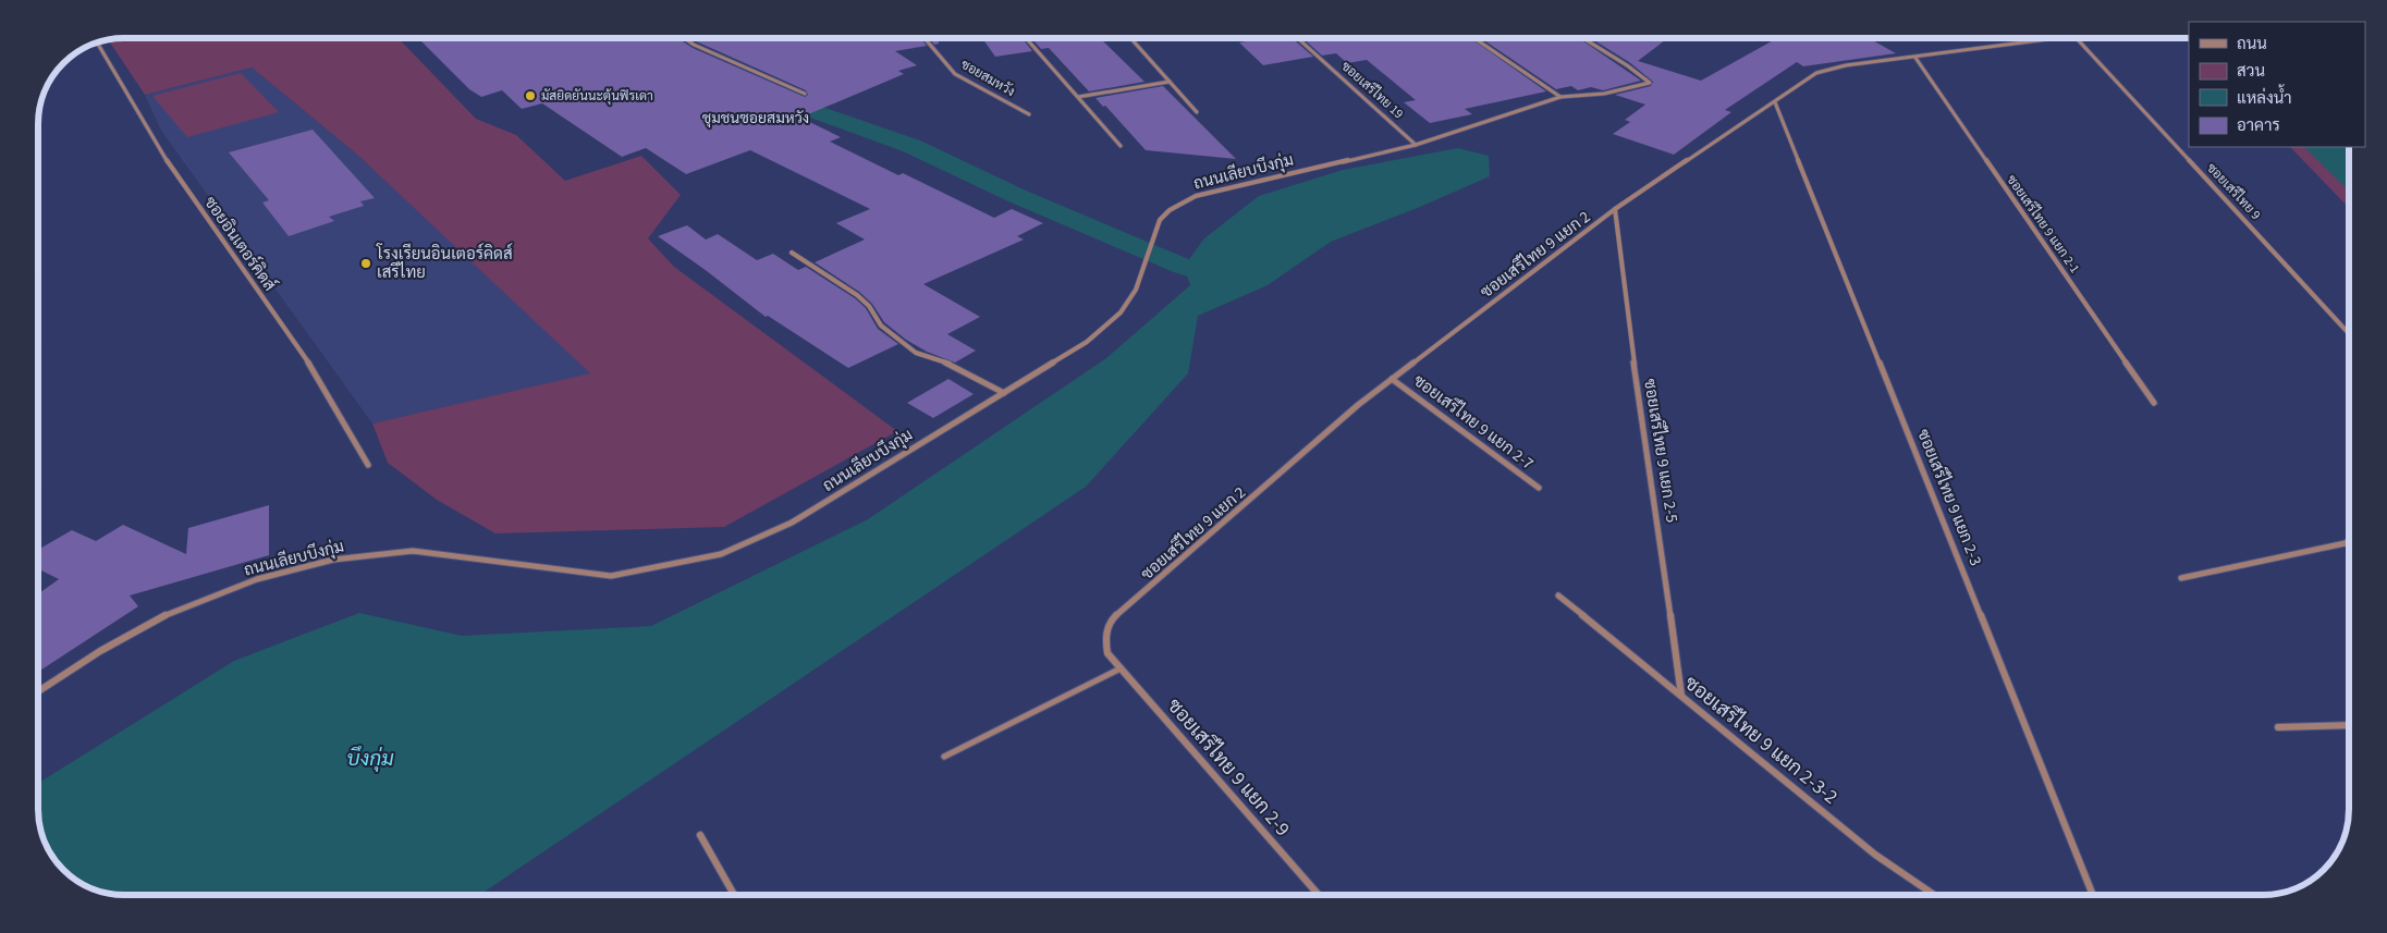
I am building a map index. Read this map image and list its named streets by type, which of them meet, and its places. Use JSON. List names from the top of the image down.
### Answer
{
  "streets": {
    "street": [
      "ซอยสมหวัง",
      "ซอยเสรีไทย 19",
      "ถนนเลียบบึงกุ่ม",
      "ซอยเสรีไทย 9",
      "ซอยเสรีไทย 9 แยก 2-1",
      "ซอยอินเตอร์คิดส์",
      "ซอยเสรีไทย 9 แยก 2",
      "ซอยเสรีไทย 9 แยก 2-7",
      "ซอยเสรีไทย 9 แยก 2-5",
      "ซอยเสรีไทย 9 แยก 2-3",
      "ซอยเสรีไทย 9 แยก 2-3-2",
      "ซอยเสรีไทย 9 แยก 2-9"
    ]
  },
  "crossings": [
    ["ซอยเสรีไทย 19", "ถนนเลียบบึงกุ่ม"],
    ["ซอยเสรีไทย 9 แยก 2-1", "ซอยเสรีไทย 9 แยก 2"],
    ["ซอยเสรีไทย 9 แยก 2", "ซอยเสรีไทย 9 แยก 2-7"],
    ["ซอยเสรีไทย 9 แยก 2", "ซอยเสรีไทย 9 แยก 2-5"],
    ["ซอยเสรีไทย 9 แยก 2", "ซอยเสรีไทย 9 แยก 2-3"],
    ["ซอยเสรีไทย 9 แยก 2", "ซอยเสรีไทย 9 แยก 2-9"],
    ["ซอยเสรีไทย 9 แยก 2-5", "ซอยเสรีไทย 9 แยก 2-3-2"]
  ],
  "districts": ["ชุมชนซอยสมหวัง"],
  "water": ["บึงกุ่ม"],
  "places": ["มัสยิดยันนะตุ้นฟิรเดา", "โรงเรียนอินเตอร์คิดส์ เสรีไทย"],
  "legend": [
    "ถนน",
    "สวน",
    "แหล่งน้ำ",
    "อาคาร"
  ]
}
